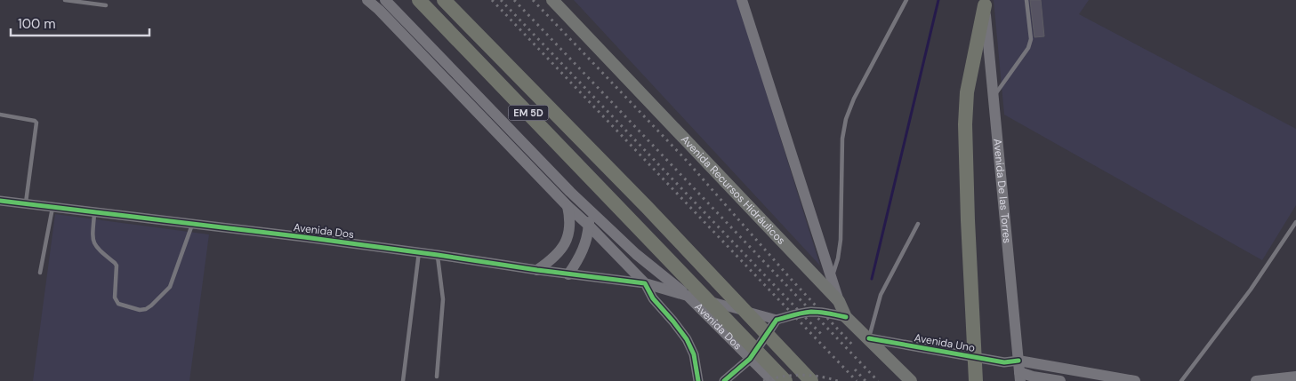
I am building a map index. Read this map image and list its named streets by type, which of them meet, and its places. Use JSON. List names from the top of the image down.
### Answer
{
  "streets": {
    "highway": ["EM 5D"],
    "main road": ["Avenida Recursos Hidráulicos", "Avenida De las Torres", "Avenida Dos"],
    "street": ["Avenida Uno"]
  },
  "crossings": [
    ["Avenida Recursos Hidráulicos", "Avenida Uno"],
    ["Avenida De las Torres", "Avenida Uno"]
  ],
  "scale_bar": "100 m"
}
